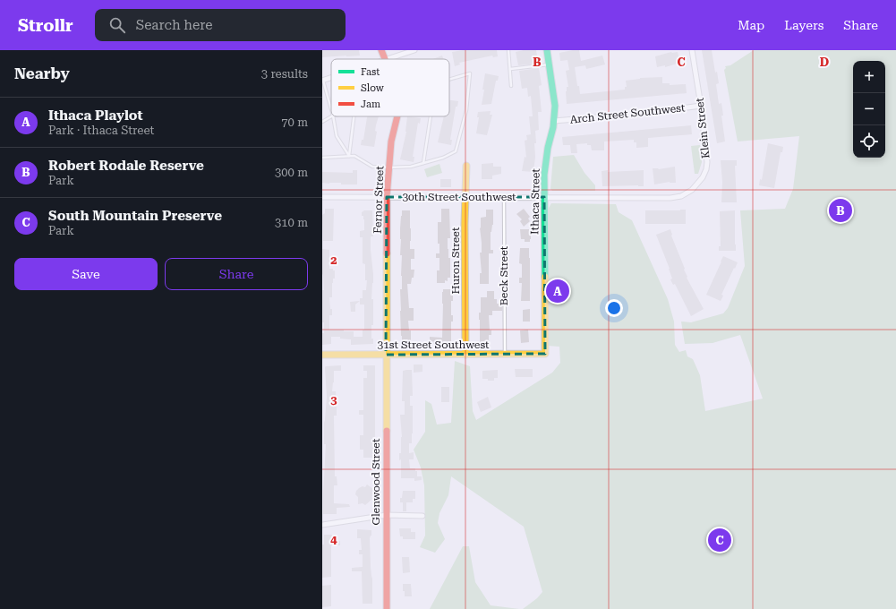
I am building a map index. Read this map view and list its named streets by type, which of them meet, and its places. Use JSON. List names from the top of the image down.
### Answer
{
  "streets": {
    "street": [
      "Arch Street Southwest",
      "Klein Street",
      "30th Street Southwest",
      "Fernor Street",
      "Ithaca Street",
      "Huron Street",
      "31st Street Southwest",
      "Glenwood Street"
    ],
    "lane": ["Beck Street"]
  },
  "crossings": [
    ["Arch Street Southwest", "Klein Street"],
    ["Arch Street Southwest", "Ithaca Street"],
    ["Klein Street", "30th Street Southwest"],
    ["30th Street Southwest", "Fernor Street"],
    ["30th Street Southwest", "Ithaca Street"],
    ["30th Street Southwest", "Huron Street"],
    ["30th Street Southwest", "Beck Street"],
    ["Fernor Street", "31st Street Southwest"],
    ["Fernor Street", "Glenwood Street"],
    ["Ithaca Street", "31st Street Southwest"],
    ["Huron Street", "31st Street Southwest"],
    ["Beck Street", "31st Street Southwest"],
    ["31st Street Southwest", "Glenwood Street"]
  ],
  "legend": ["Fast", "Slow", "Jam"],
  "page": {
    "header": "Strollr",
    "search": "Search here",
    "nav": ["Map", "Layers", "Share"],
    "heading": ["Nearby", "3 results"],
    "map_buttons": ["+", "−"],
    "list": [
      {
        "mark": "A",
        "name": "Ithaca Playlot",
        "note": "Park · Ithaca Street",
        "value": "70 m"
      },
      {
        "mark": "B",
        "name": "Robert Rodale Reserve",
        "note": "Park",
        "value": "300 m"
      },
      {
        "mark": "C",
        "name": "South Mountain Preserve",
        "note": "Park",
        "value": "310 m"
      }
    ],
    "pins": ["B", "A", "C"],
    "buttons": ["Save", "Share"]
  },
  "grid": {
    "columns": ["B", "C", "D"],
    "rows": ["2", "3", "4"]
  }
}
